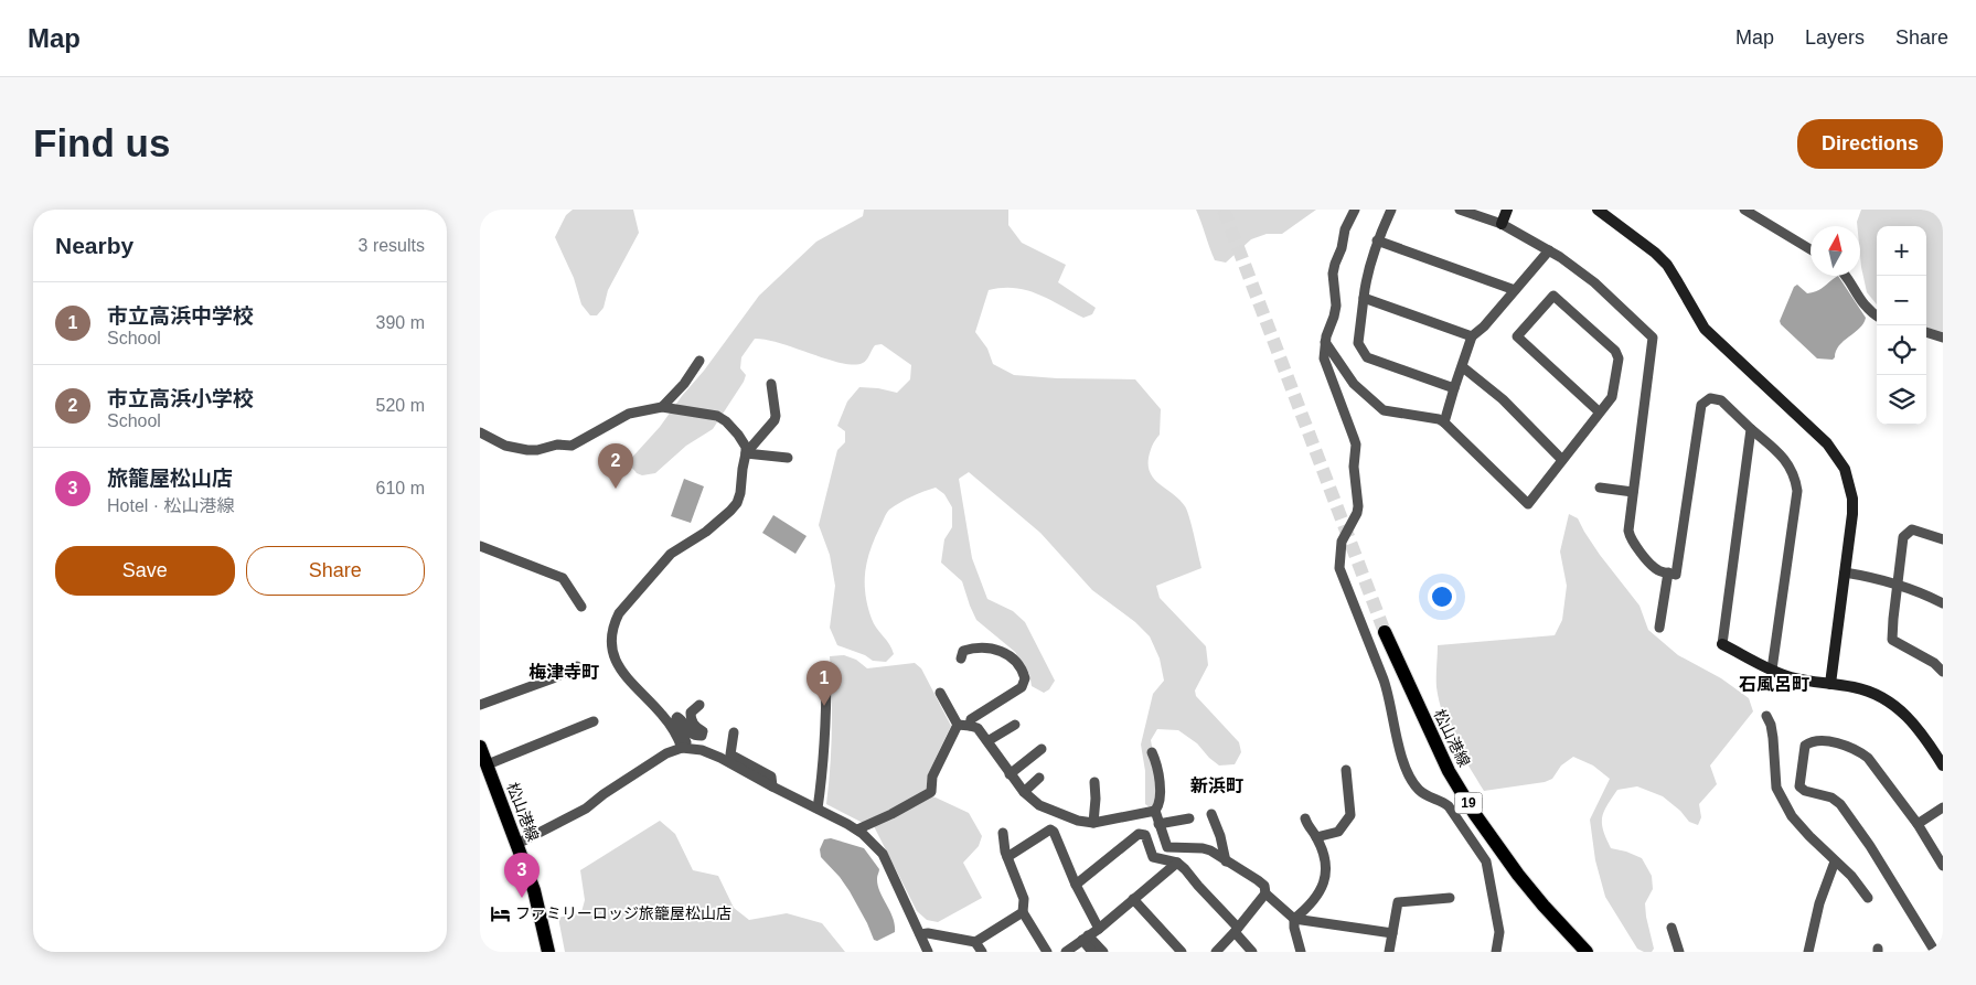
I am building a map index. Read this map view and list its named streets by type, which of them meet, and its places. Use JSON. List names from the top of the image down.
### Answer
{
  "streets": {
    "main road": ["松山港線", "19"]
  },
  "districts": ["梅津寺町", "石風呂町", "新浜町"],
  "places": {
    "hotel": ["ファミリーロッジ旅籠屋松山店"]
  },
  "north": "top",
  "page": {
    "header": "Map",
    "nav": ["Map", "Layers", "Share"],
    "buttons": [
      "Directions",
      ["Save", "Share"]
    ],
    "title": "Find us",
    "heading": ["Nearby", "3 results"],
    "map_buttons": ["+", "−"],
    "list": [
      {
        "mark": "1",
        "name": "市立高浜中学校",
        "note": "School",
        "value": "390 m"
      },
      {
        "mark": "2",
        "name": "市立高浜小学校",
        "note": "School",
        "value": "520 m"
      },
      {
        "mark": "3",
        "name": "旅籠屋松山店",
        "note": "Hotel · 松山港線",
        "value": "610 m"
      }
    ],
    "pins": ["2", "1", "3"]
  }
}
